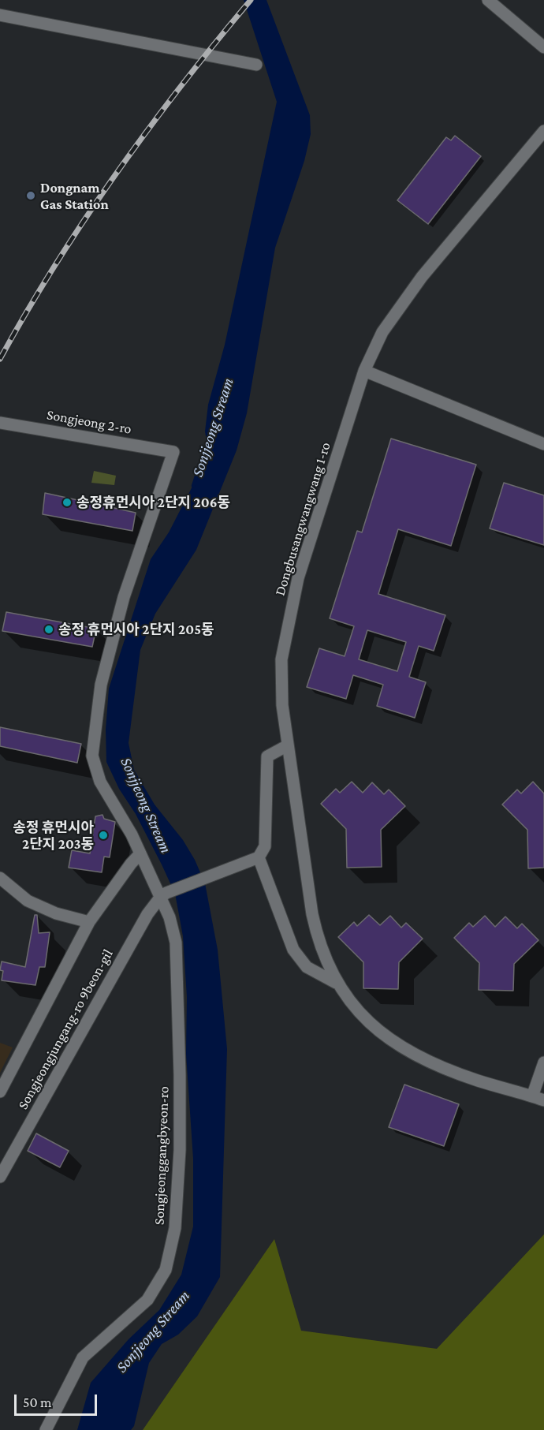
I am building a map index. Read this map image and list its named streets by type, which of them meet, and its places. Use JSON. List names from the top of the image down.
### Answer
{
  "streets": {
    "street": [
      "Songjeong 2-ro",
      "Dongbusangwangwang 1-ro",
      "Songjeongjungang-ro 9beon-gil",
      "Songjeonggangbyeon-ro"
    ]
  },
  "crossings": [
    ["Songjeong 2-ro", "Songjeonggangbyeon-ro"],
    ["Songjeongjungang-ro 9beon-gil", "Songjeonggangbyeon-ro"]
  ],
  "water": ["Sonjjeong Stream"],
  "places": [
    "Dongnam Gas Station",
    "송정휴먼시아 2단지 206동",
    "송정 휴먼시아 2단지 205동",
    "송정 휴먼시아 2단지 203동"
  ],
  "scale_bar": "50 m"
}
